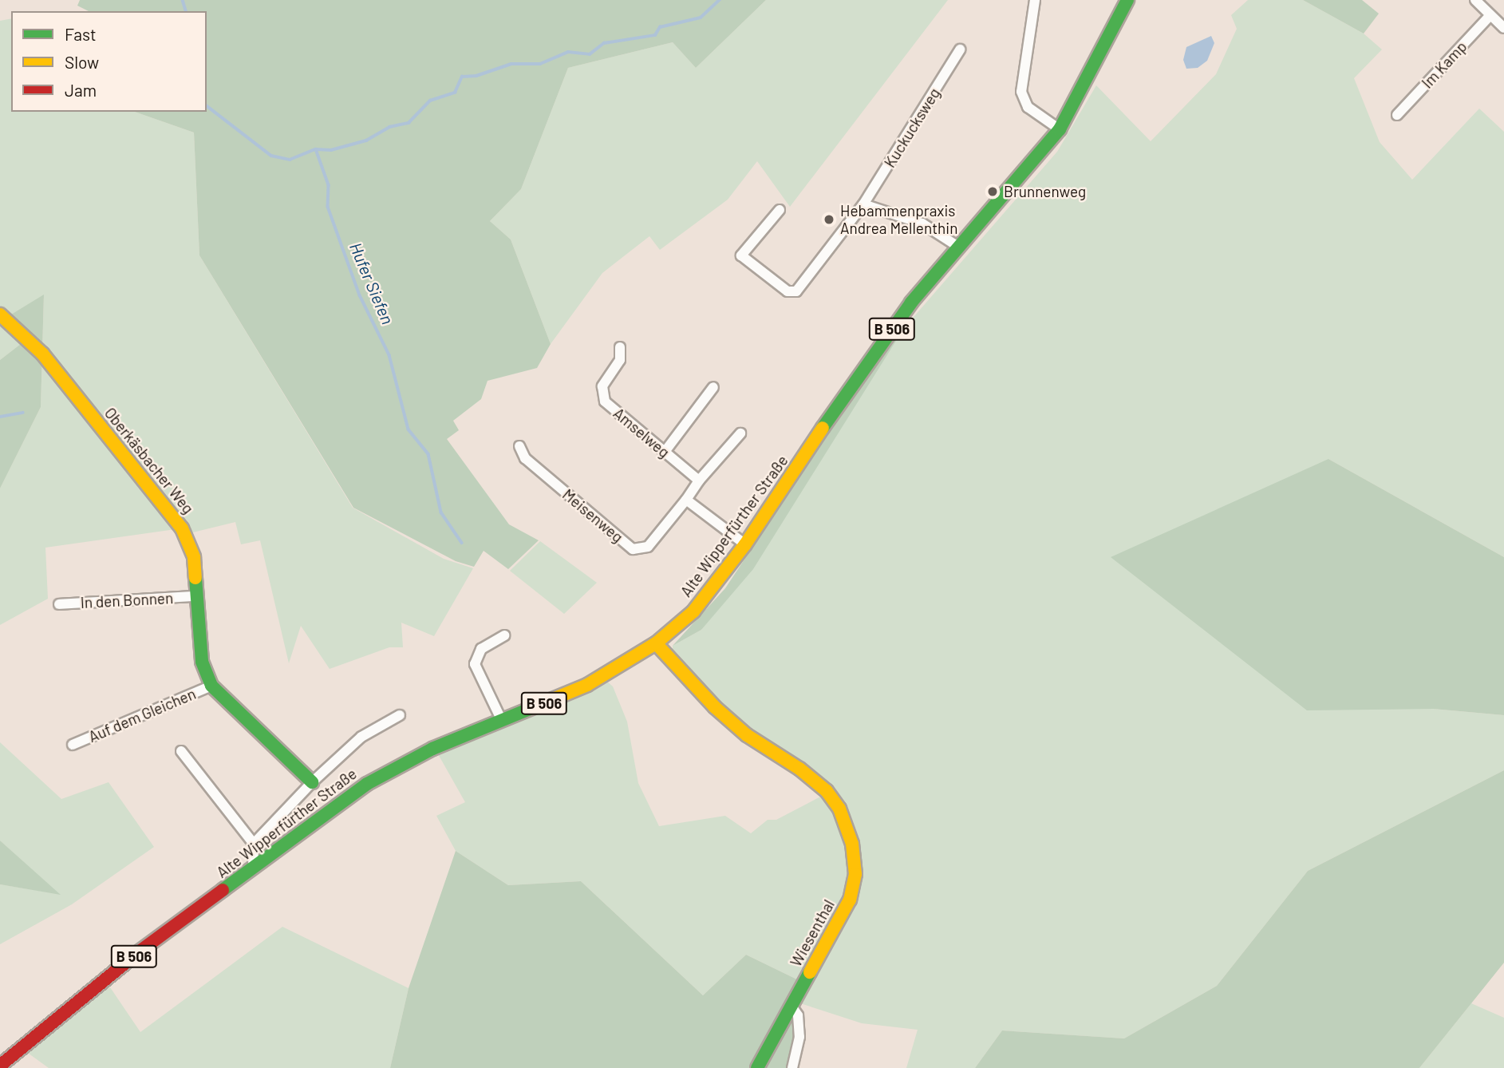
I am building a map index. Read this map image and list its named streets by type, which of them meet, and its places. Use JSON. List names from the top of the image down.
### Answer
{
  "streets": {
    "main road": [
      "B 506",
      "Oberkäsbacher Weg",
      "Alte Wipperfürther Straße",
      "Wiesenthal"
    ],
    "street": [
      "Im Kamp",
      "Kuckucksweg",
      "Amselweg",
      "Meisenweg",
      "In den Bonnen",
      "Auf dem Gleichen"
    ]
  },
  "crossings": [
    ["Oberkäsbacher Weg", "In den Bonnen"],
    ["Oberkäsbacher Weg", "Auf dem Gleichen"],
    ["Alte Wipperfürther Straße", "Wiesenthal"]
  ],
  "water": ["Hufer Siefen"],
  "places": ["Brunnenweg", "Hebammenpraxis Andrea Mellenthin"],
  "legend": ["Fast", "Slow", "Jam"]
}
